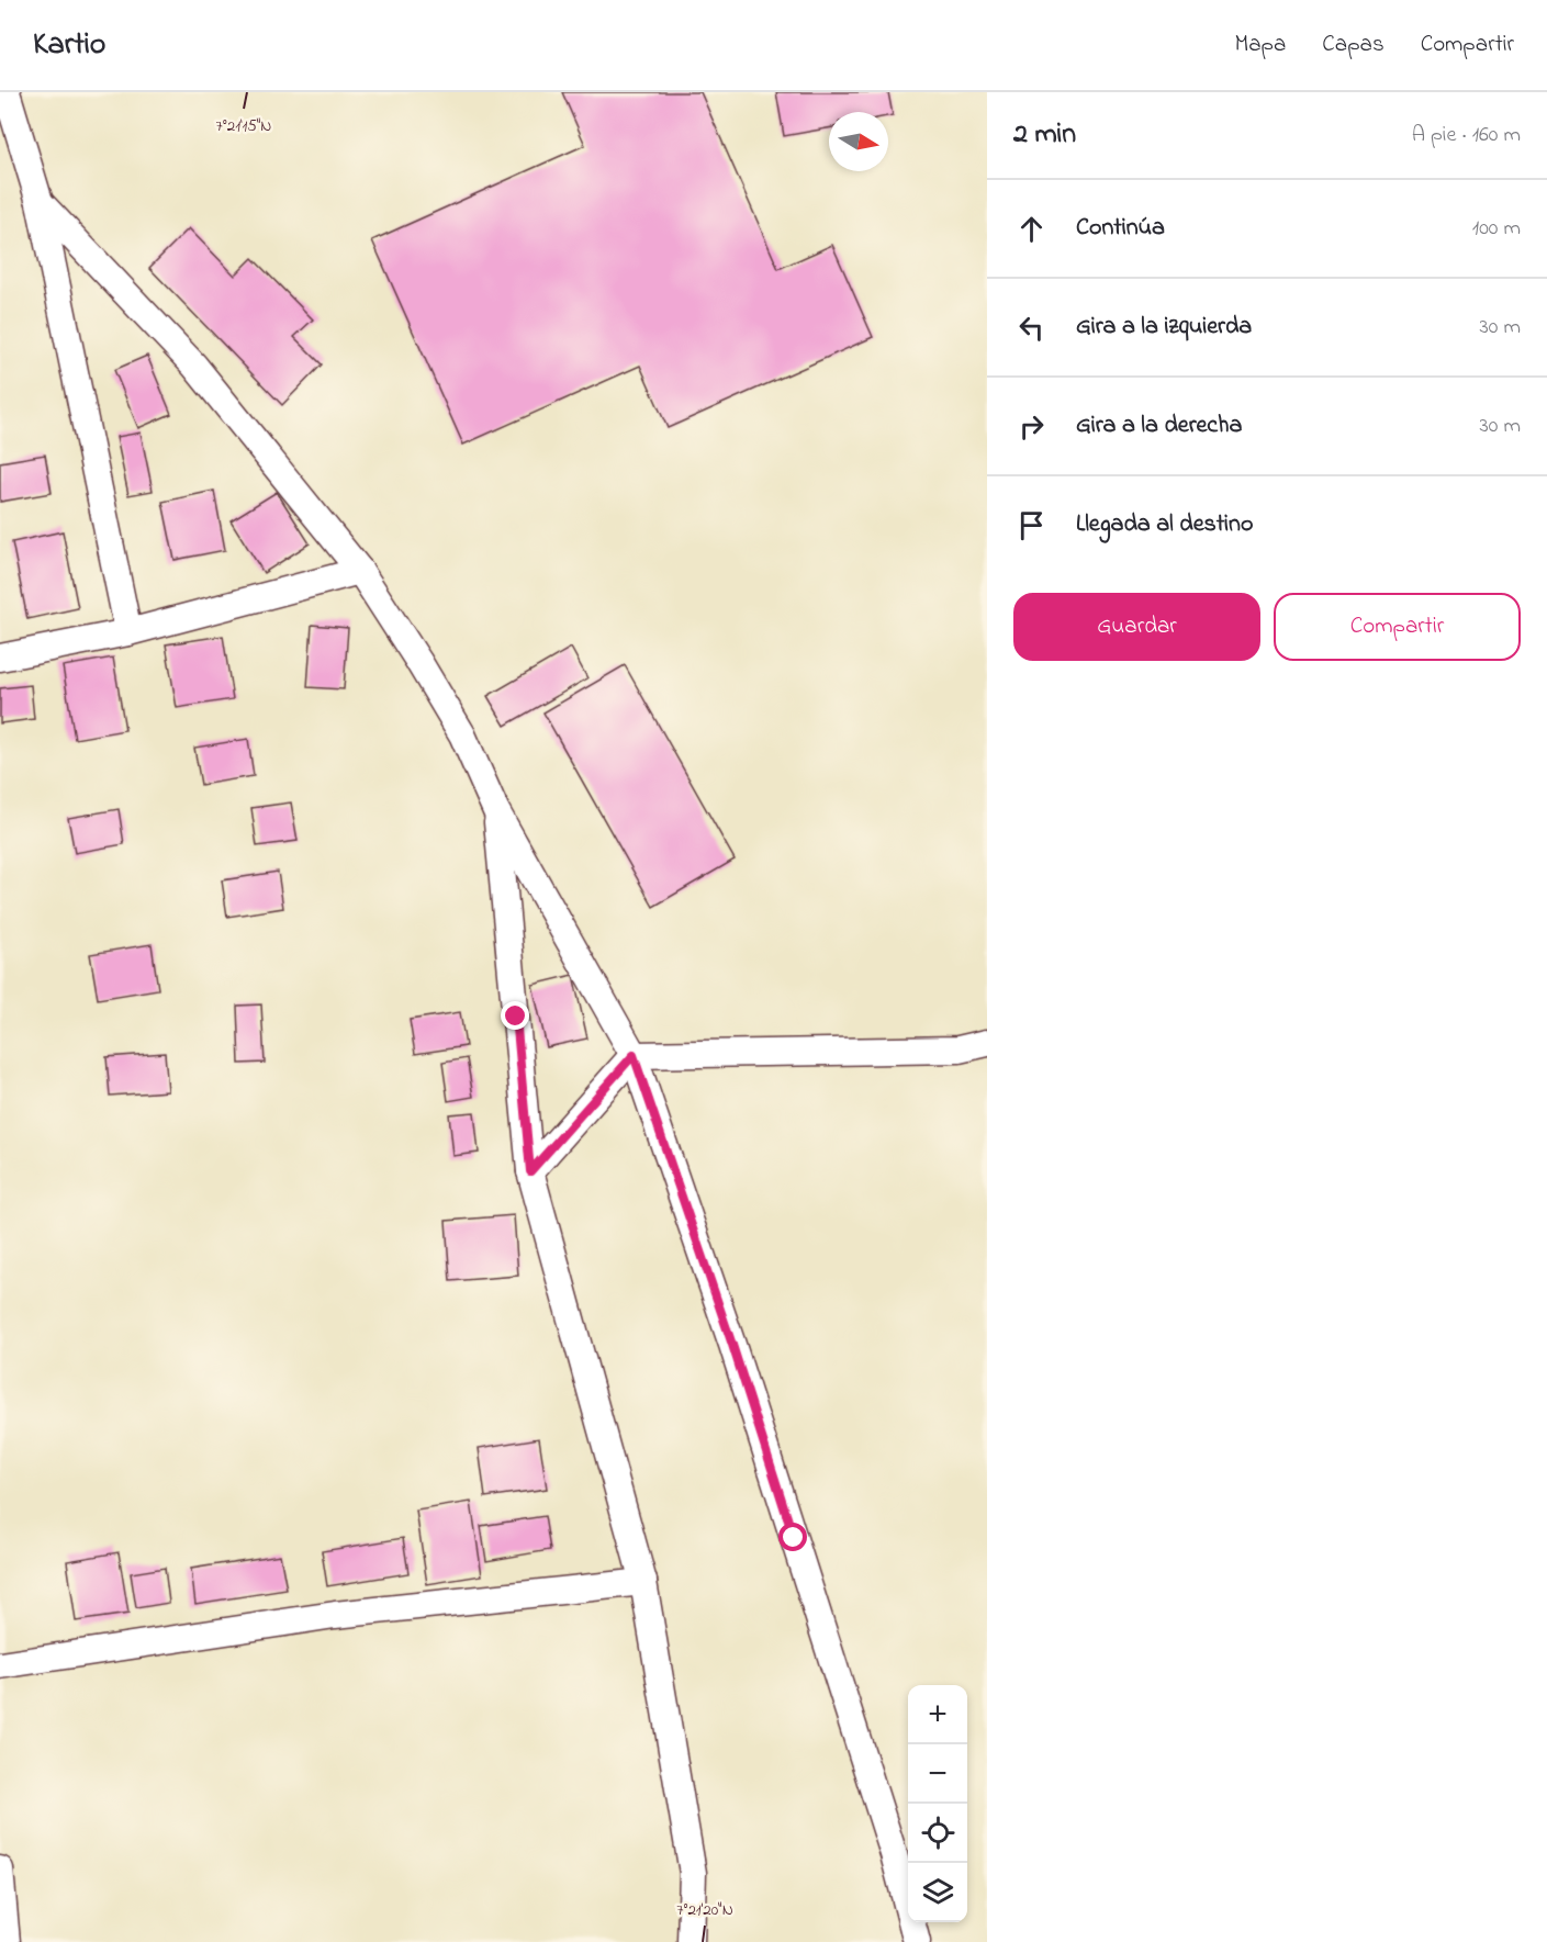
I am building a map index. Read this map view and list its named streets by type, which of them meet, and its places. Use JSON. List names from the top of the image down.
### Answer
{
  "north": "right",
  "page": {
    "header": "Kartio",
    "nav": ["Mapa", "Capas", "Compartir"],
    "heading": ["2 min", "A pie · 160 m"],
    "list": [
      ["Continúa", "100 m"],
      ["Gira a la izquierda", "30 m"],
      ["Gira a la derecha", "30 m"],
      "Llegada al destino"
    ],
    "buttons": ["Guardar", "Compartir"],
    "map_buttons": ["+", "−"]
  },
  "coordinates": ["7°21'15\"N", "7°21'20\"N"]
}
